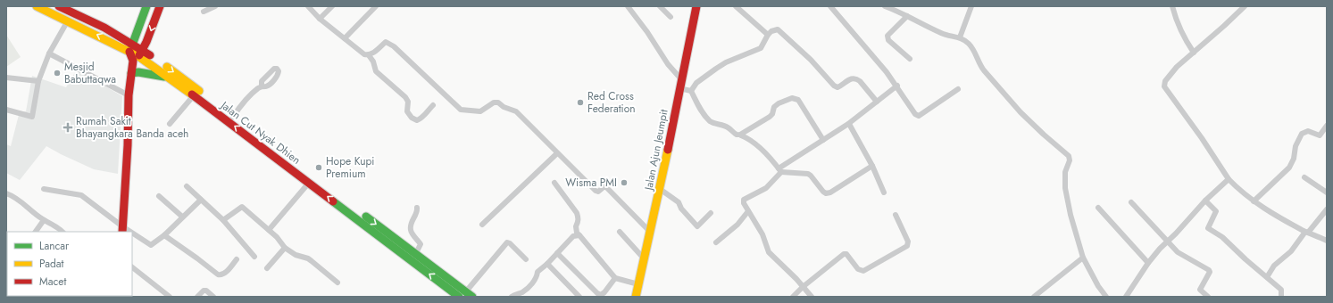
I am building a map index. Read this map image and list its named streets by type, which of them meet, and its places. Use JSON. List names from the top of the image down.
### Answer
{
  "streets": {
    "main road": ["Jalan Cut Nyak Dhien", "Jalan Ajun Jeumpit"]
  },
  "places": {
    "other": [
      "Mesjid Babuttaqwa",
      "Red Cross Federation",
      "Hope Kupi Premium",
      "Wisma PMI"
    ],
    "health": ["Rumah Sakit Bhayangkara Banda aceh"]
  },
  "legend": ["Lancar", "Padat", "Macet"]
}
